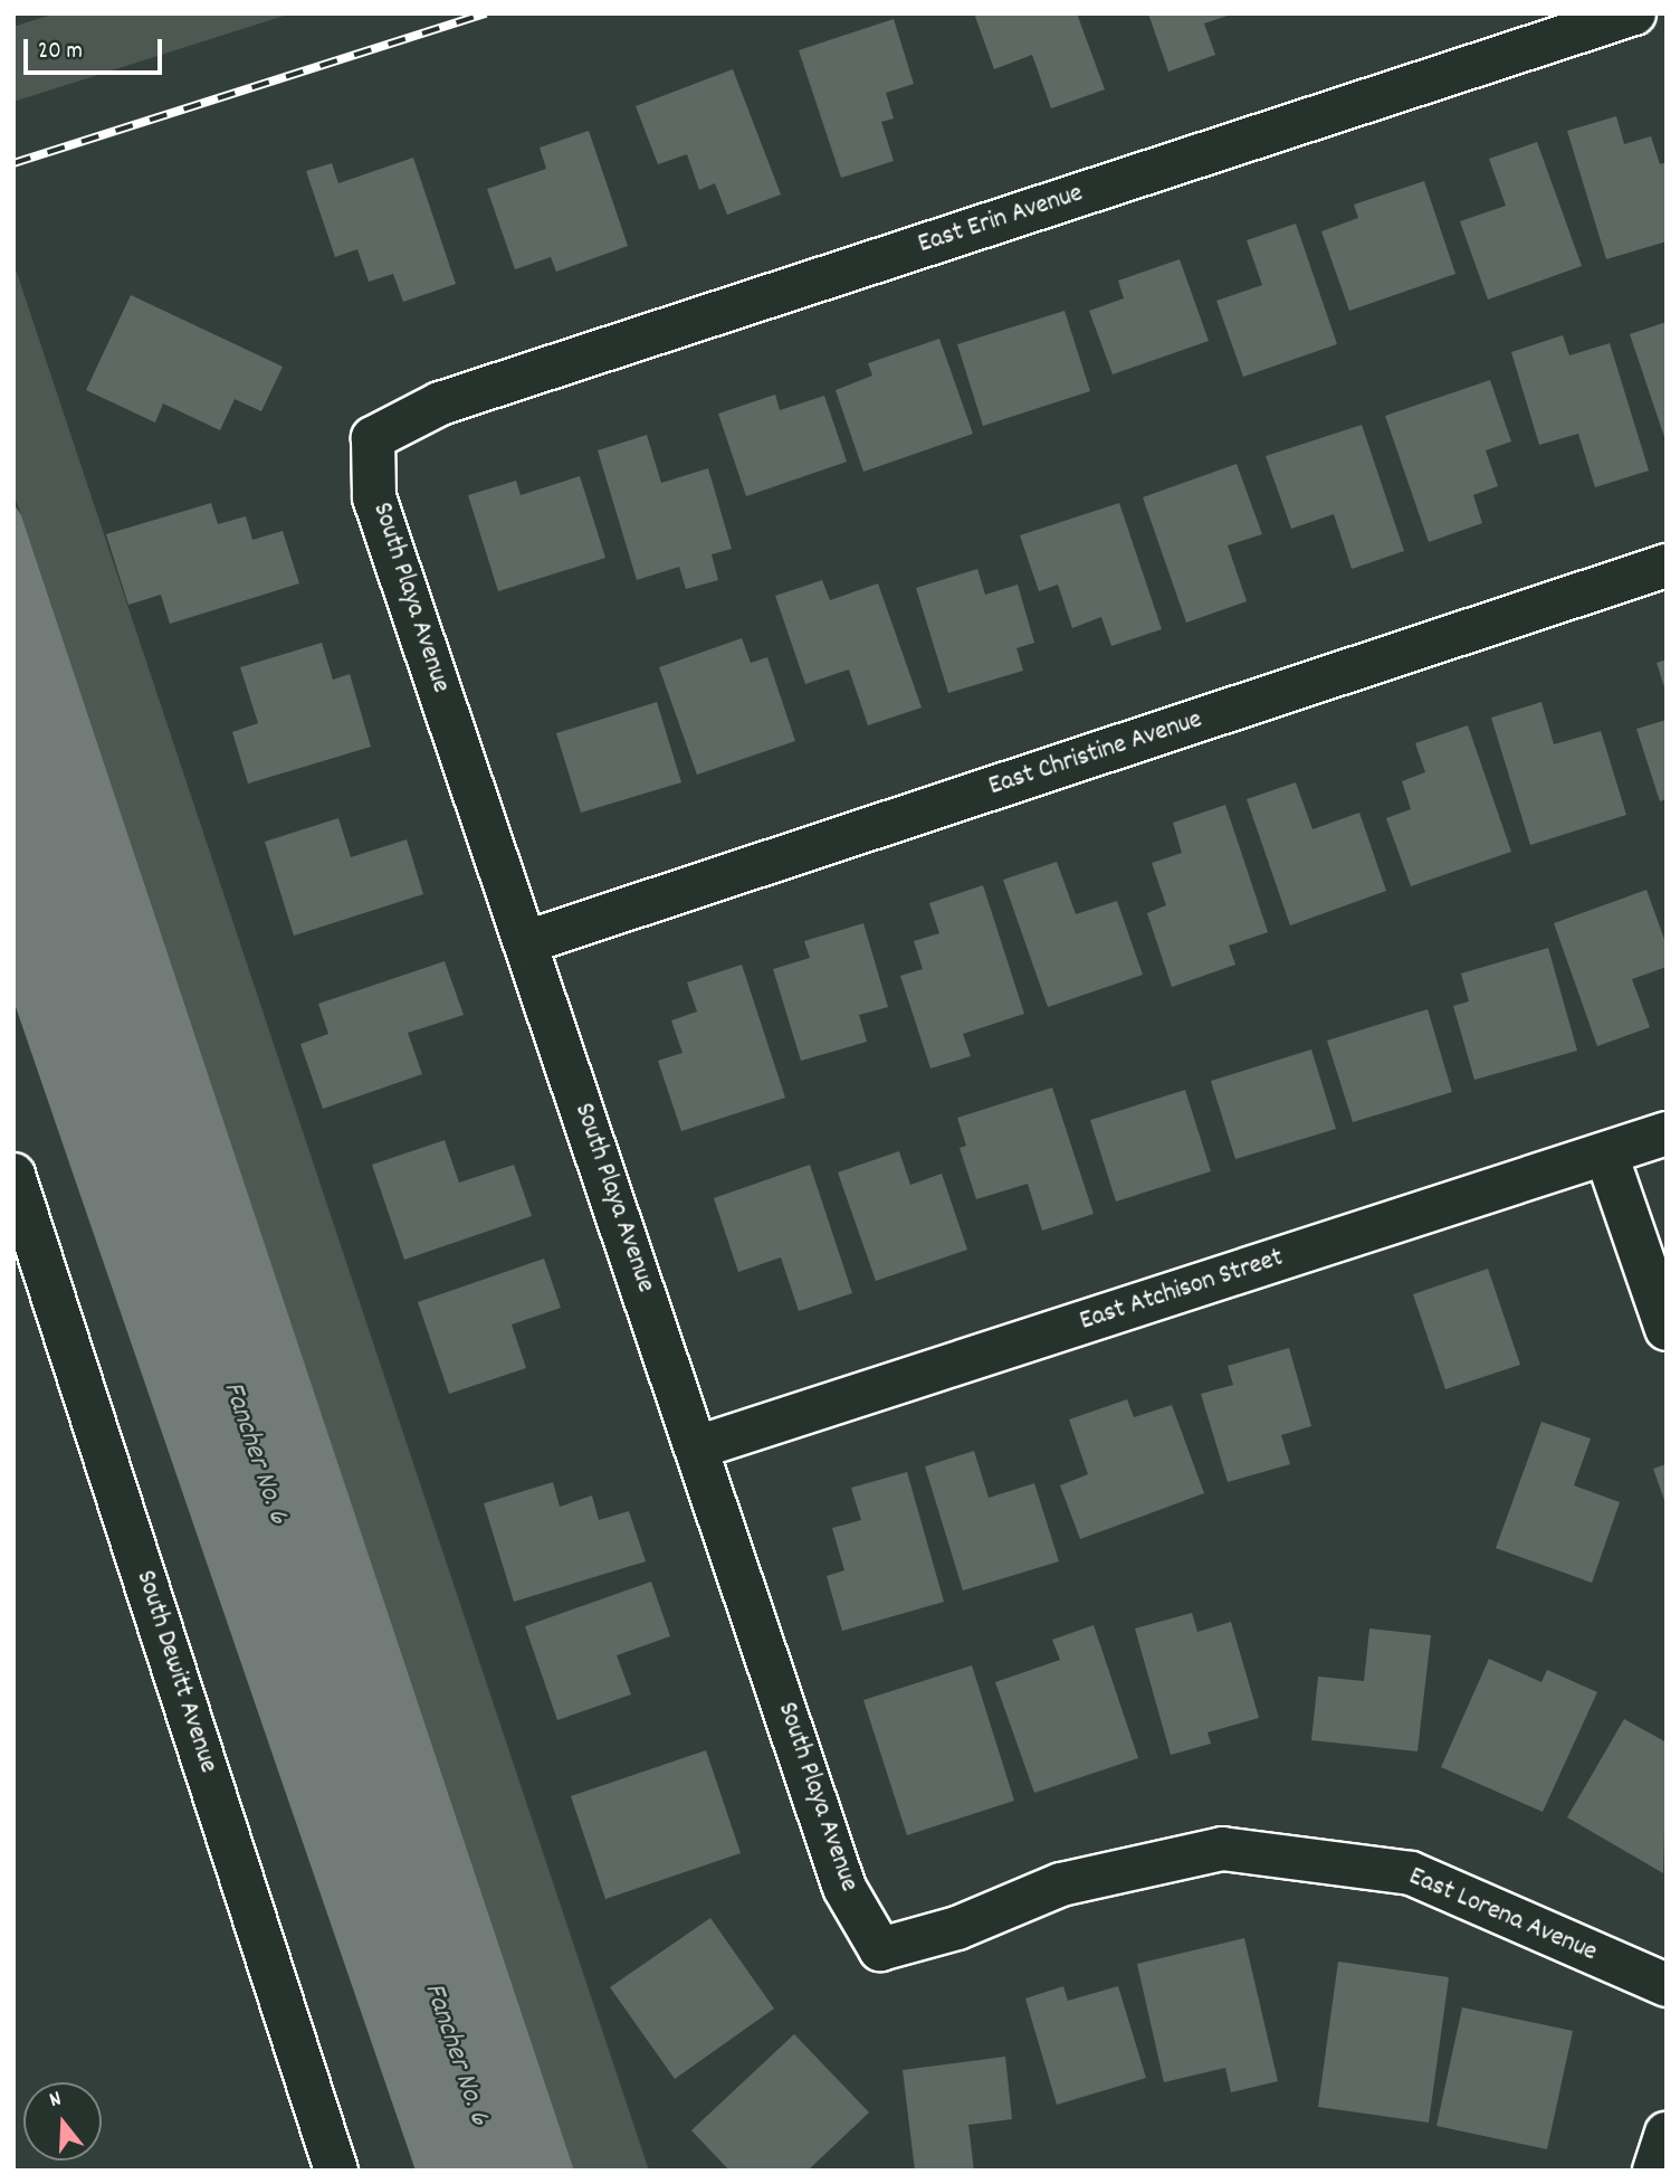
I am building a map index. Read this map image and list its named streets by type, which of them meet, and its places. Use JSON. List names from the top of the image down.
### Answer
{
  "streets": {
    "street": [
      "East Erin Avenue",
      "South Playa Avenue",
      "East Christine Avenue",
      "East Atchison Street",
      "South Dewitt Avenue",
      "East Lorena Avenue"
    ]
  },
  "crossings": [
    ["East Erin Avenue", "South Playa Avenue"],
    ["South Playa Avenue", "East Christine Avenue"],
    ["South Playa Avenue", "East Atchison Street"],
    ["South Playa Avenue", "East Lorena Avenue"]
  ],
  "water": ["Fancher No. 6"],
  "scale_bar": "20 m",
  "north": "top"
}
